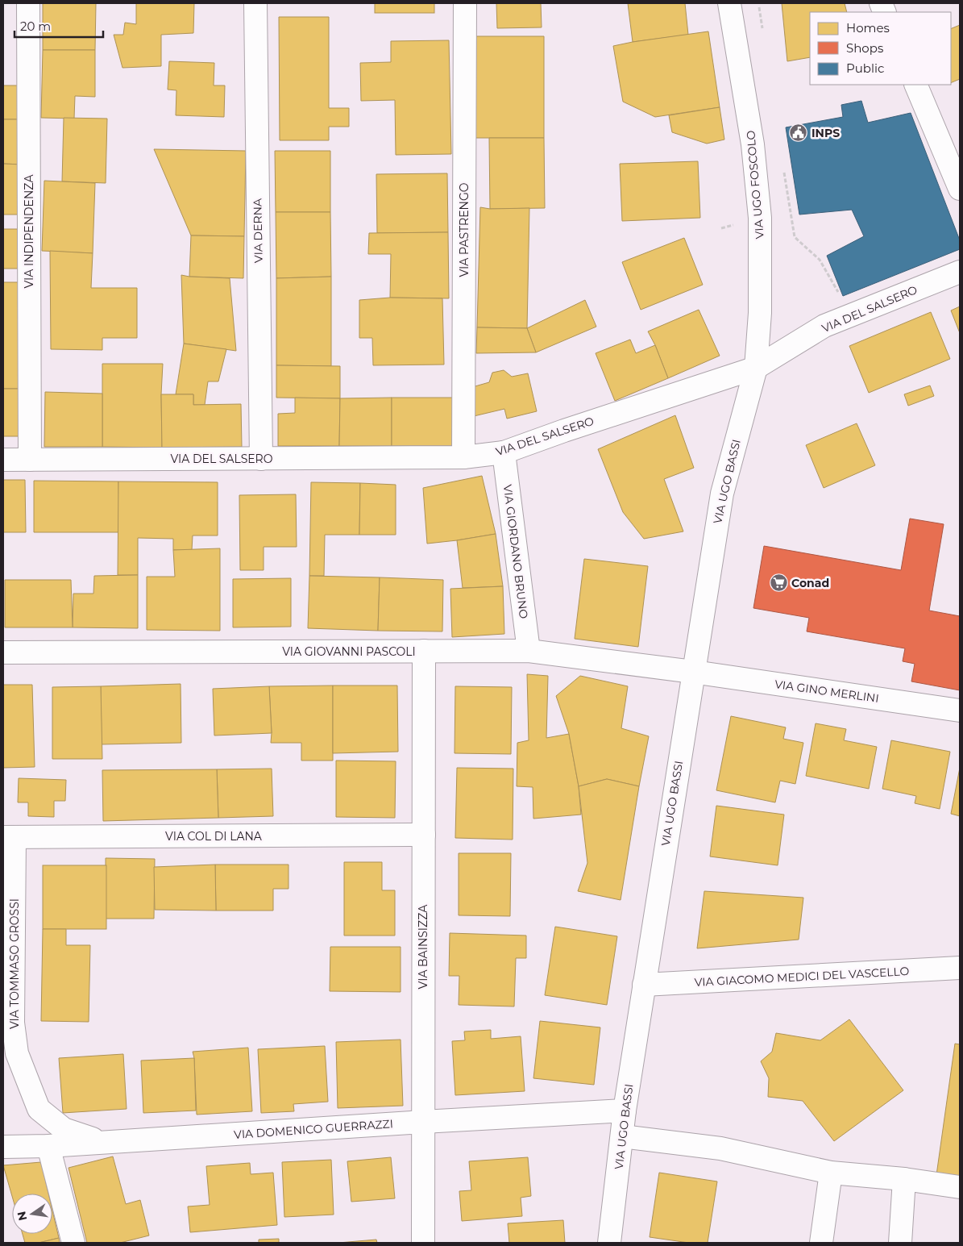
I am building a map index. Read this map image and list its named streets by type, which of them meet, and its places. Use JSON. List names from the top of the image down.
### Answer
{
  "streets": {
    "street": [
      "VIA UGO FOSCOLO",
      "VIA PASTRENGO",
      "VIA DERNA",
      "VIA INDIPENDENZA",
      "VIA DEL SALSERO",
      "VIA UGO BASSI",
      "VIA GIORDANO BRUNO",
      "VIA GIOVANNI PASCOLI",
      "VIA GINO MERLINI",
      "VIA COL DI LANA",
      "VIA BAINSIZZA",
      "VIA TOMMASO GROSSI",
      "VIA GIACOMO MEDICI DEL VASCELLO",
      "VIA DOMENICO GUERRAZZI"
    ]
  },
  "crossings": [
    ["VIA UGO FOSCOLO", "VIA DEL SALSERO"],
    ["VIA UGO FOSCOLO", "VIA UGO BASSI"],
    ["VIA PASTRENGO", "VIA DEL SALSERO"],
    ["VIA DERNA", "VIA DEL SALSERO"],
    ["VIA INDIPENDENZA", "VIA DEL SALSERO"],
    ["VIA DEL SALSERO", "VIA UGO BASSI"],
    ["VIA DEL SALSERO", "VIA GIORDANO BRUNO"],
    ["VIA UGO BASSI", "VIA GIOVANNI PASCOLI"],
    ["VIA UGO BASSI", "VIA GINO MERLINI"],
    ["VIA UGO BASSI", "VIA GIACOMO MEDICI DEL VASCELLO"],
    ["VIA UGO BASSI", "VIA DOMENICO GUERRAZZI"],
    ["VIA GIORDANO BRUNO", "VIA GIOVANNI PASCOLI"],
    ["VIA GIOVANNI PASCOLI", "VIA GINO MERLINI"],
    ["VIA GIOVANNI PASCOLI", "VIA BAINSIZZA"],
    ["VIA COL DI LANA", "VIA BAINSIZZA"],
    ["VIA COL DI LANA", "VIA TOMMASO GROSSI"],
    ["VIA BAINSIZZA", "VIA DOMENICO GUERRAZZI"],
    ["VIA TOMMASO GROSSI", "VIA DOMENICO GUERRAZZI"]
  ],
  "places": {
    "public building": ["INPS"],
    "supermarket": ["Conad"]
  },
  "legend": ["Homes", "Shops", "Public"],
  "scale_bar": "20 m",
  "north": "left"
}
